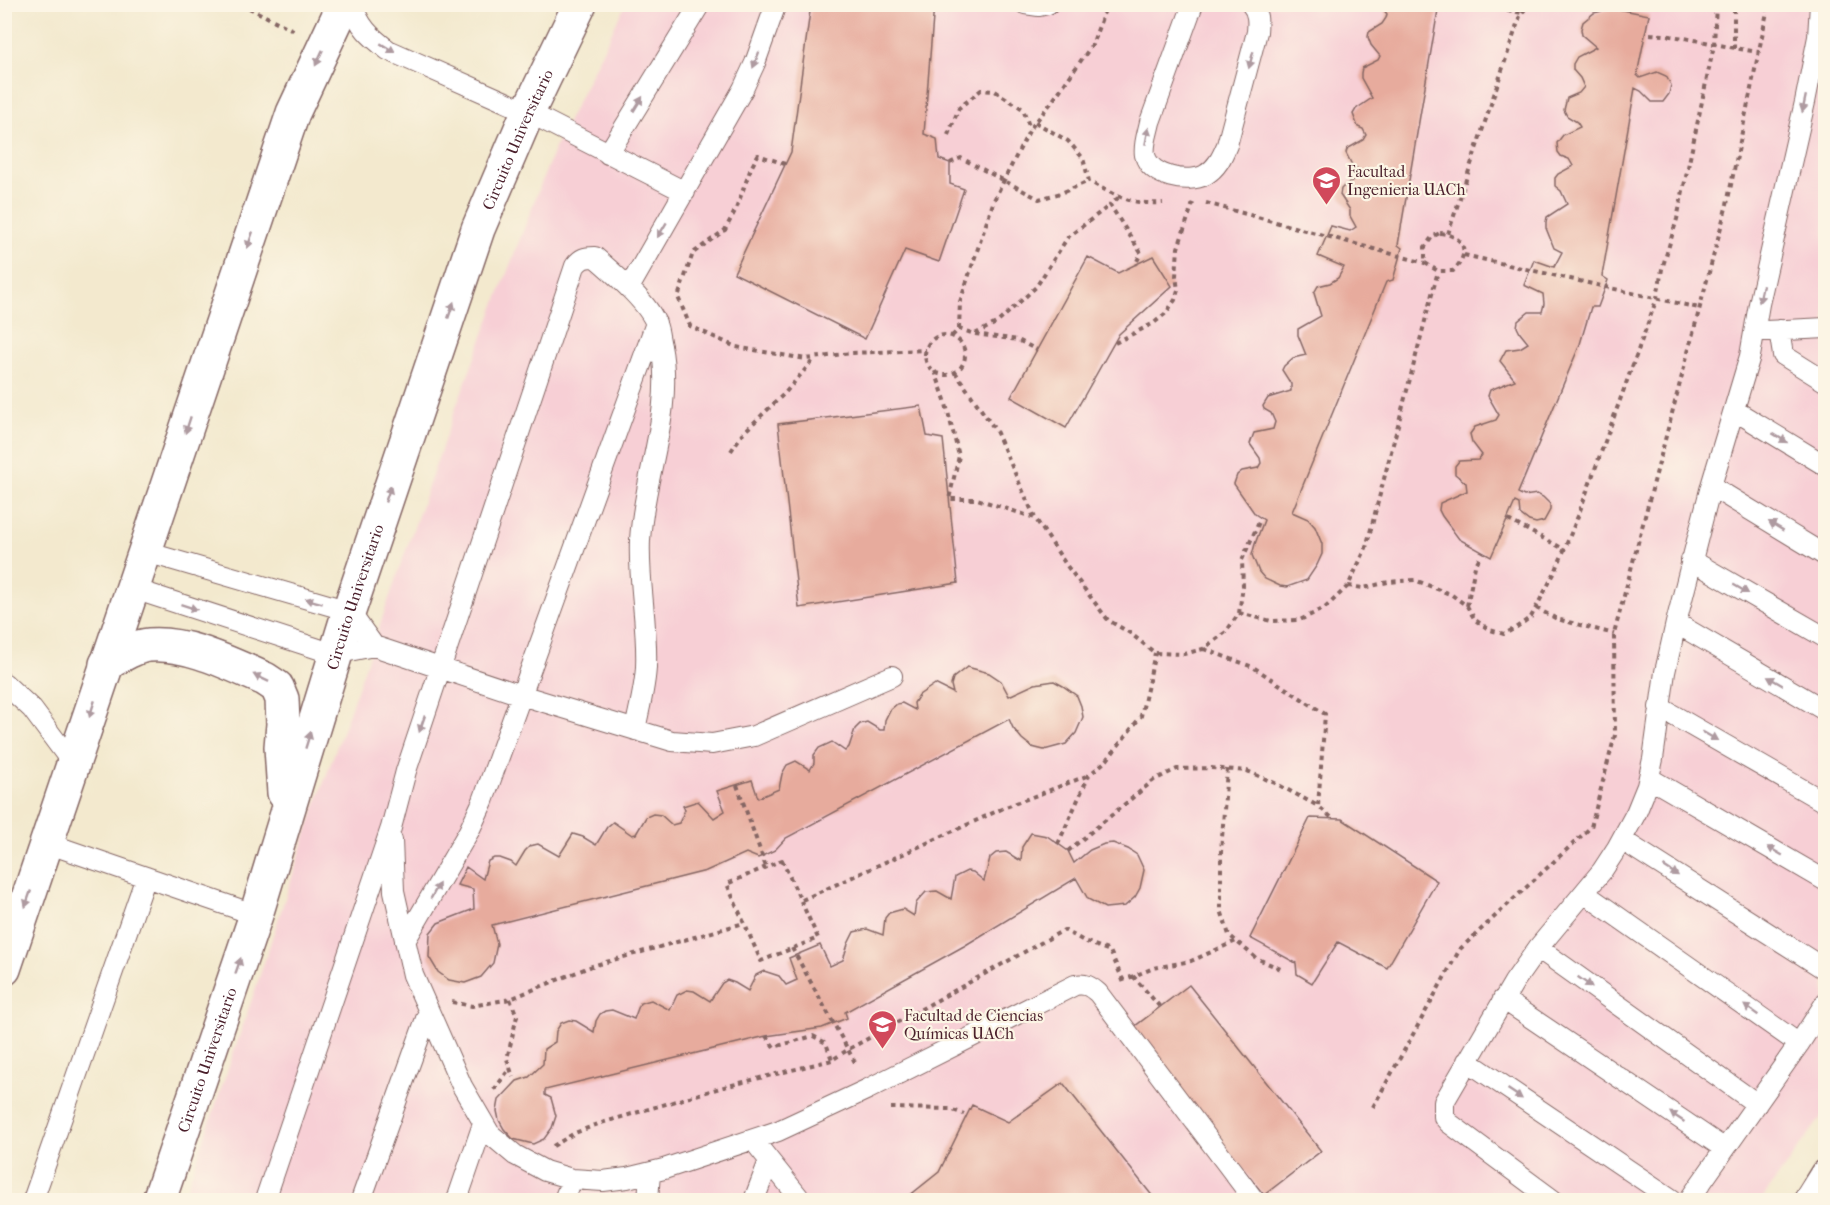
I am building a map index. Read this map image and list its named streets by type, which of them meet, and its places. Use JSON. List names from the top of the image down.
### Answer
{
  "streets": {
    "main road": ["Circuito Universitario"]
  },
  "places": {
    "school or university": ["Facultad Ingenieria UACh", "Facultad de Ciencias Químicas UACh"]
  }
}
